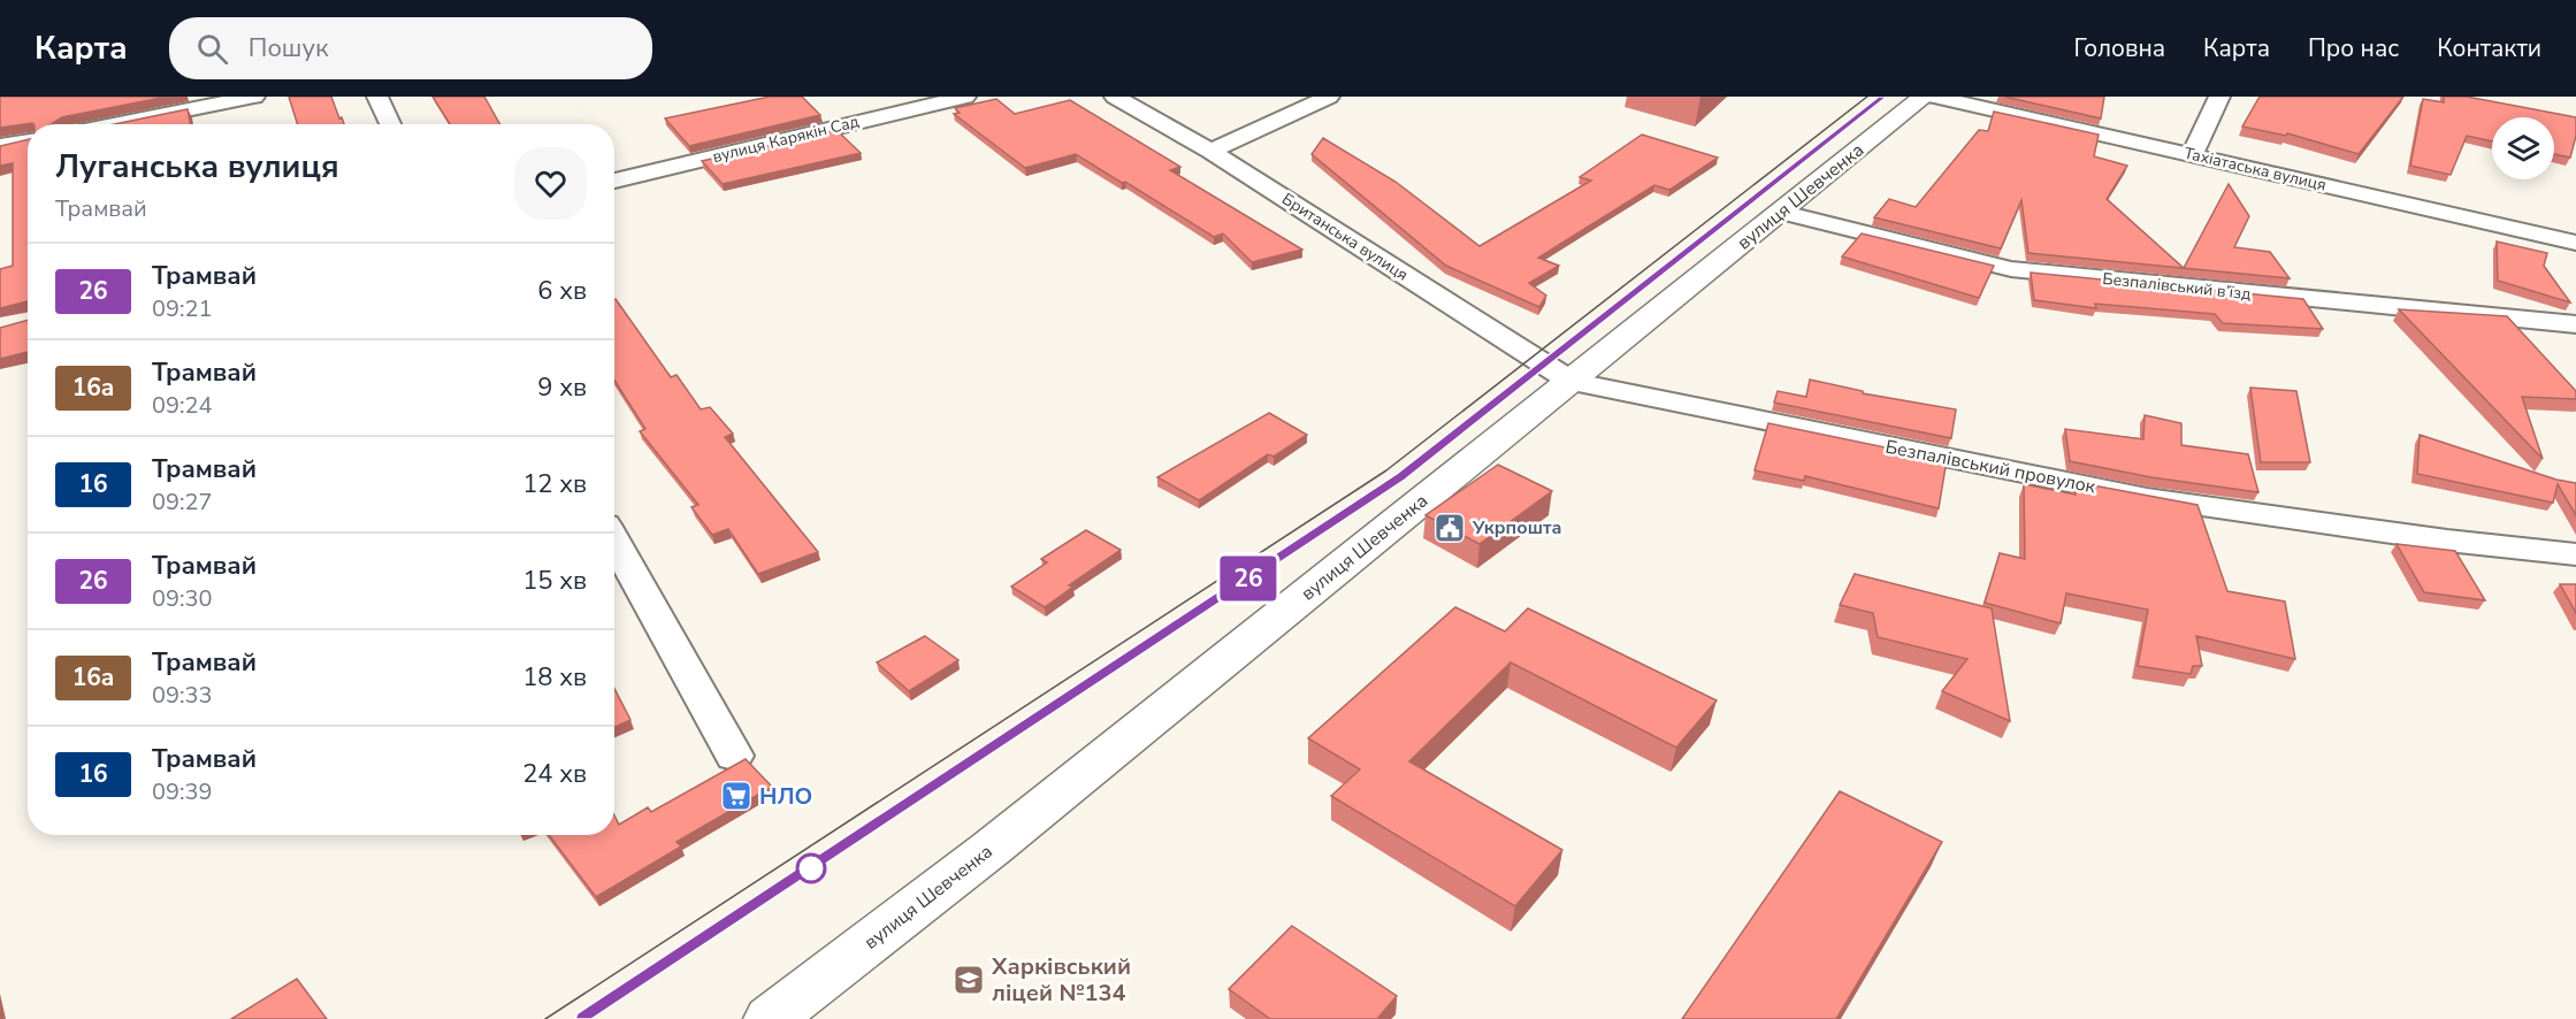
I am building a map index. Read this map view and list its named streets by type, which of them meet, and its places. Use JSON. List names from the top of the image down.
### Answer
{
  "streets": {
    "main road": ["вулиця Шевченка"],
    "street": [
      "вулиця Карякін Сад",
      "Тахіатаська вулиця",
      "Британська вулиця",
      "Безпалівський в’їзд",
      "Безпалівський провулок"
    ]
  },
  "crossings": [
    ["вулиця Шевченка", "Британська вулиця"],
    ["вулиця Шевченка", "Безпалівський в’їзд"],
    ["вулиця Шевченка", "Безпалівський провулок"],
    ["Британська вулиця", "Безпалівський провулок"]
  ],
  "places": {
    "public building": ["Укрпошта"],
    "supermarket": ["НЛО"],
    "school or university": ["Харківський ліцей №134"]
  },
  "lines": ["tram line 26"],
  "page": {
    "header": "Карта",
    "search": "Пошук",
    "nav": [
      "Головна",
      "Карта",
      "Про нас",
      "Контакти"
    ],
    "on_map": "26",
    "heading": ["Луганська вулиця", "Трамвай"],
    "list": [
      {
        "mark": "26",
        "name": "Трамвай",
        "note": "09:21",
        "value": "6 хв"
      },
      {
        "mark": "16a",
        "name": "Трамвай",
        "note": "09:24",
        "value": "9 хв"
      },
      {
        "mark": "16",
        "name": "Трамвай",
        "note": "09:27",
        "value": "12 хв"
      },
      {
        "mark": "26",
        "name": "Трамвай",
        "note": "09:30",
        "value": "15 хв"
      },
      {
        "mark": "16a",
        "name": "Трамвай",
        "note": "09:33",
        "value": "18 хв"
      },
      {
        "mark": "16",
        "name": "Трамвай",
        "note": "09:39",
        "value": "24 хв"
      }
    ]
  }
}
